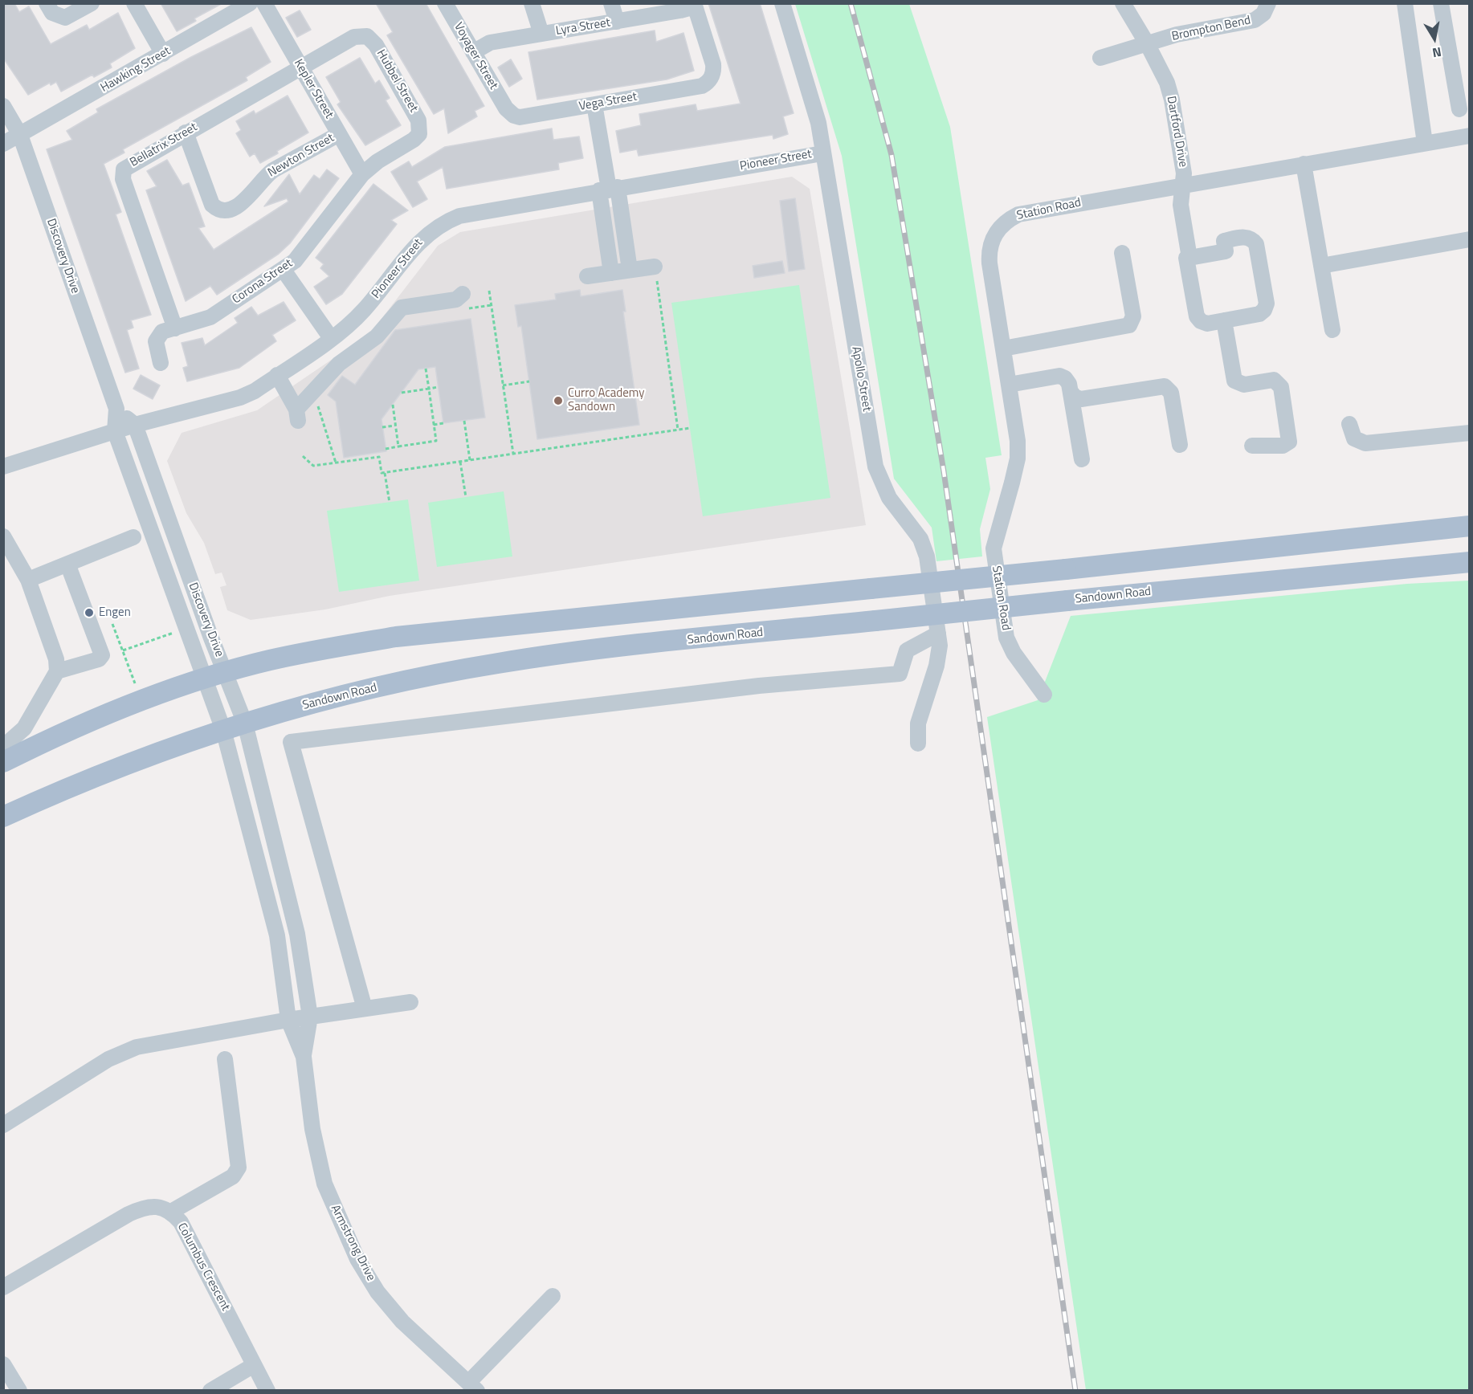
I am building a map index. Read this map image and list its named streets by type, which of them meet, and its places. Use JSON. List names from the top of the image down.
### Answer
{
  "streets": {
    "main road": ["Sandown Road"],
    "street": [
      "Lyra Street",
      "Brompton Bend",
      "Voyager Street",
      "Hawking Street",
      "Hubbel Street",
      "Kepler Street",
      "Vega Street",
      "Dartford Drive",
      "Bellatrix Street",
      "Newton Street",
      "Pioneer Street",
      "Station Road",
      "Discovery Drive",
      "Corona Street",
      "Apollo Street",
      "Armstrong Drive",
      "Columbus Crescent"
    ]
  },
  "crossings": [
    ["Lyra Street", "Voyager Street"],
    ["Lyra Street", "Vega Street"],
    ["Brompton Bend", "Dartford Drive"],
    ["Voyager Street", "Vega Street"],
    ["Hawking Street", "Discovery Drive"],
    ["Hubbel Street", "Kepler Street"],
    ["Hubbel Street", "Bellatrix Street"],
    ["Hubbel Street", "Corona Street"],
    ["Kepler Street", "Bellatrix Street"],
    ["Kepler Street", "Newton Street"],
    ["Kepler Street", "Corona Street"],
    ["Dartford Drive", "Station Road"],
    ["Bellatrix Street", "Newton Street"],
    ["Bellatrix Street", "Corona Street"],
    ["Pioneer Street", "Discovery Drive"],
    ["Pioneer Street", "Apollo Street"]
  ],
  "places": ["Curro Academy Sandown", "Engen"],
  "north": "bottom"
}
